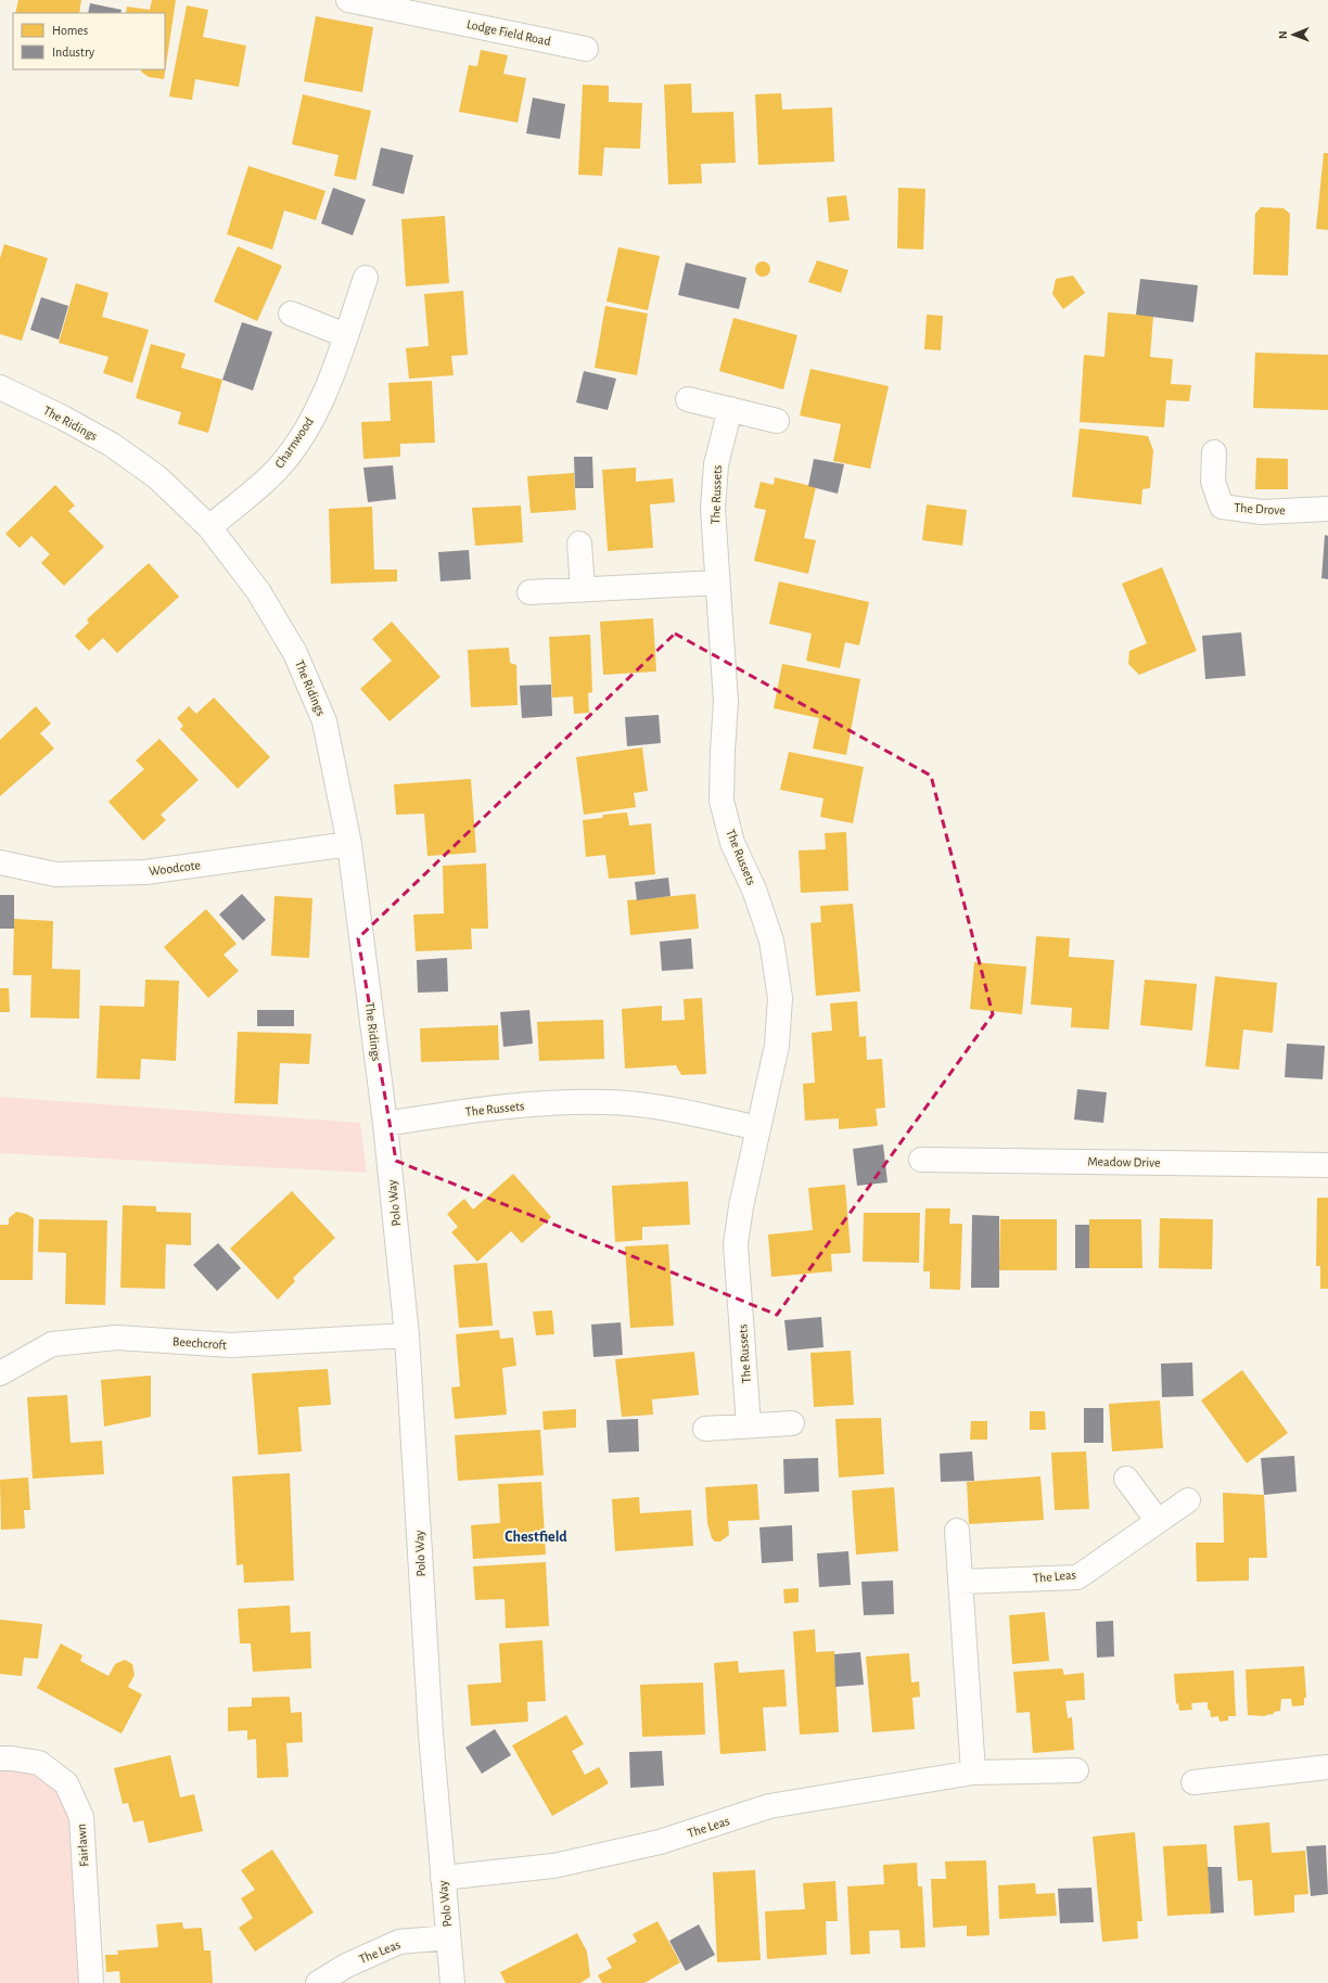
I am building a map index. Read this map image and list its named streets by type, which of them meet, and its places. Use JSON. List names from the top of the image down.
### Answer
{
  "streets": {
    "street": [
      "Lodge Field Road",
      "The Ridings",
      "Charnwood",
      "The Russets",
      "The Drove",
      "Woodcote",
      "Meadow Drive",
      "Polo Way",
      "Beechcroft",
      "The Leas",
      "Fairlawn"
    ]
  },
  "crossings": [
    ["The Ridings", "Charnwood"],
    ["The Ridings", "The Russets"],
    ["The Ridings", "Woodcote"],
    ["The Ridings", "Polo Way"],
    ["The Russets", "Polo Way"],
    ["Polo Way", "Beechcroft"],
    ["Polo Way", "The Leas"]
  ],
  "districts": ["Chestfield"],
  "legend": ["Homes", "Industry"],
  "north": "left"
}
